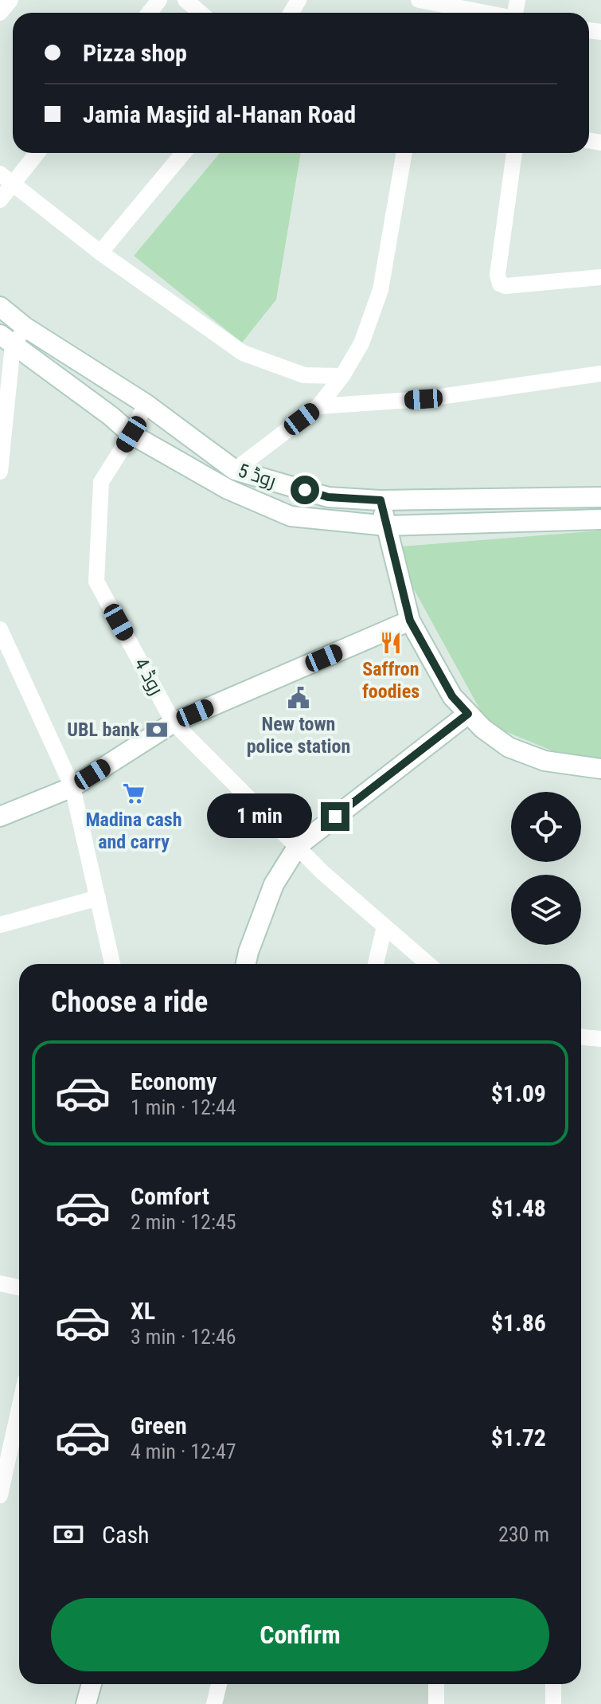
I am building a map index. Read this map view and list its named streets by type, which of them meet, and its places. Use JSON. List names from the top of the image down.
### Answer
{
  "streets": {
    "main road": ["روڈ 5"],
    "street": ["روڈ 4"]
  },
  "crossings": [
    ["روڈ 5", "روڈ 4"]
  ],
  "places": {
    "restaurant": ["Saffron foodies"],
    "public building": ["New town police station"],
    "bank": ["UBL bank"],
    "supermarket": ["Madina cash and carry"]
  },
  "page": {
    "banner": ["Pizza shop", "Jamia Masjid al-Hanan Road"],
    "bubble": "1 min",
    "heading": "Choose a ride",
    "list": [
      {
        "name": "Economy",
        "note": "1 min · 12:44",
        "value": "$1.09"
      },
      {
        "name": "Comfort",
        "note": "2 min · 12:45",
        "value": "$1.48"
      },
      {
        "name": "XL",
        "note": "3 min · 12:46",
        "value": "$1.86"
      },
      {
        "name": "Green",
        "note": "4 min · 12:47",
        "value": "$1.72"
      }
    ],
    "pay": ["Cash", "230 m"],
    "buttons": "Confirm"
  }
}
